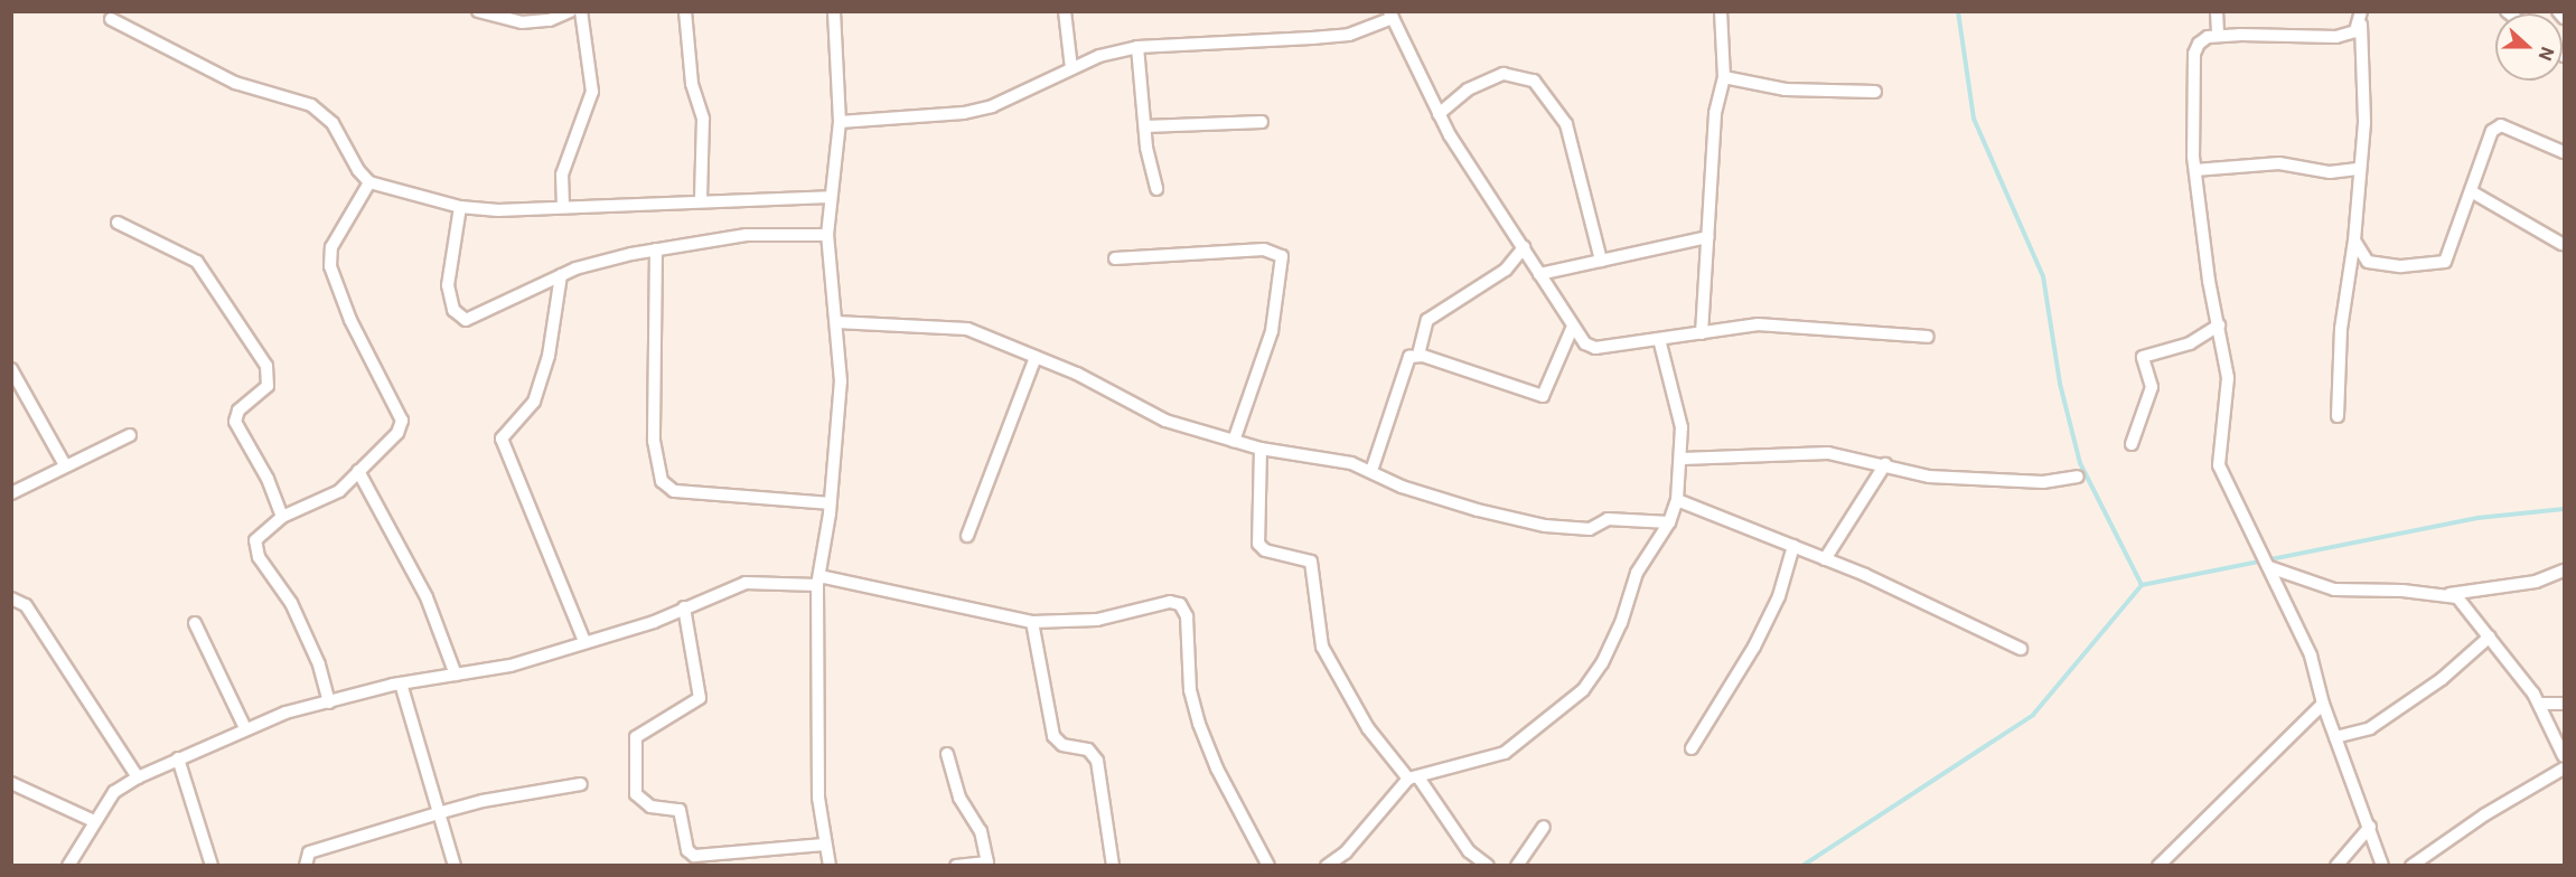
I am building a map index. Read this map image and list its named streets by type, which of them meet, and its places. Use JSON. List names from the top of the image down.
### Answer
{
  "north": "right"
}
